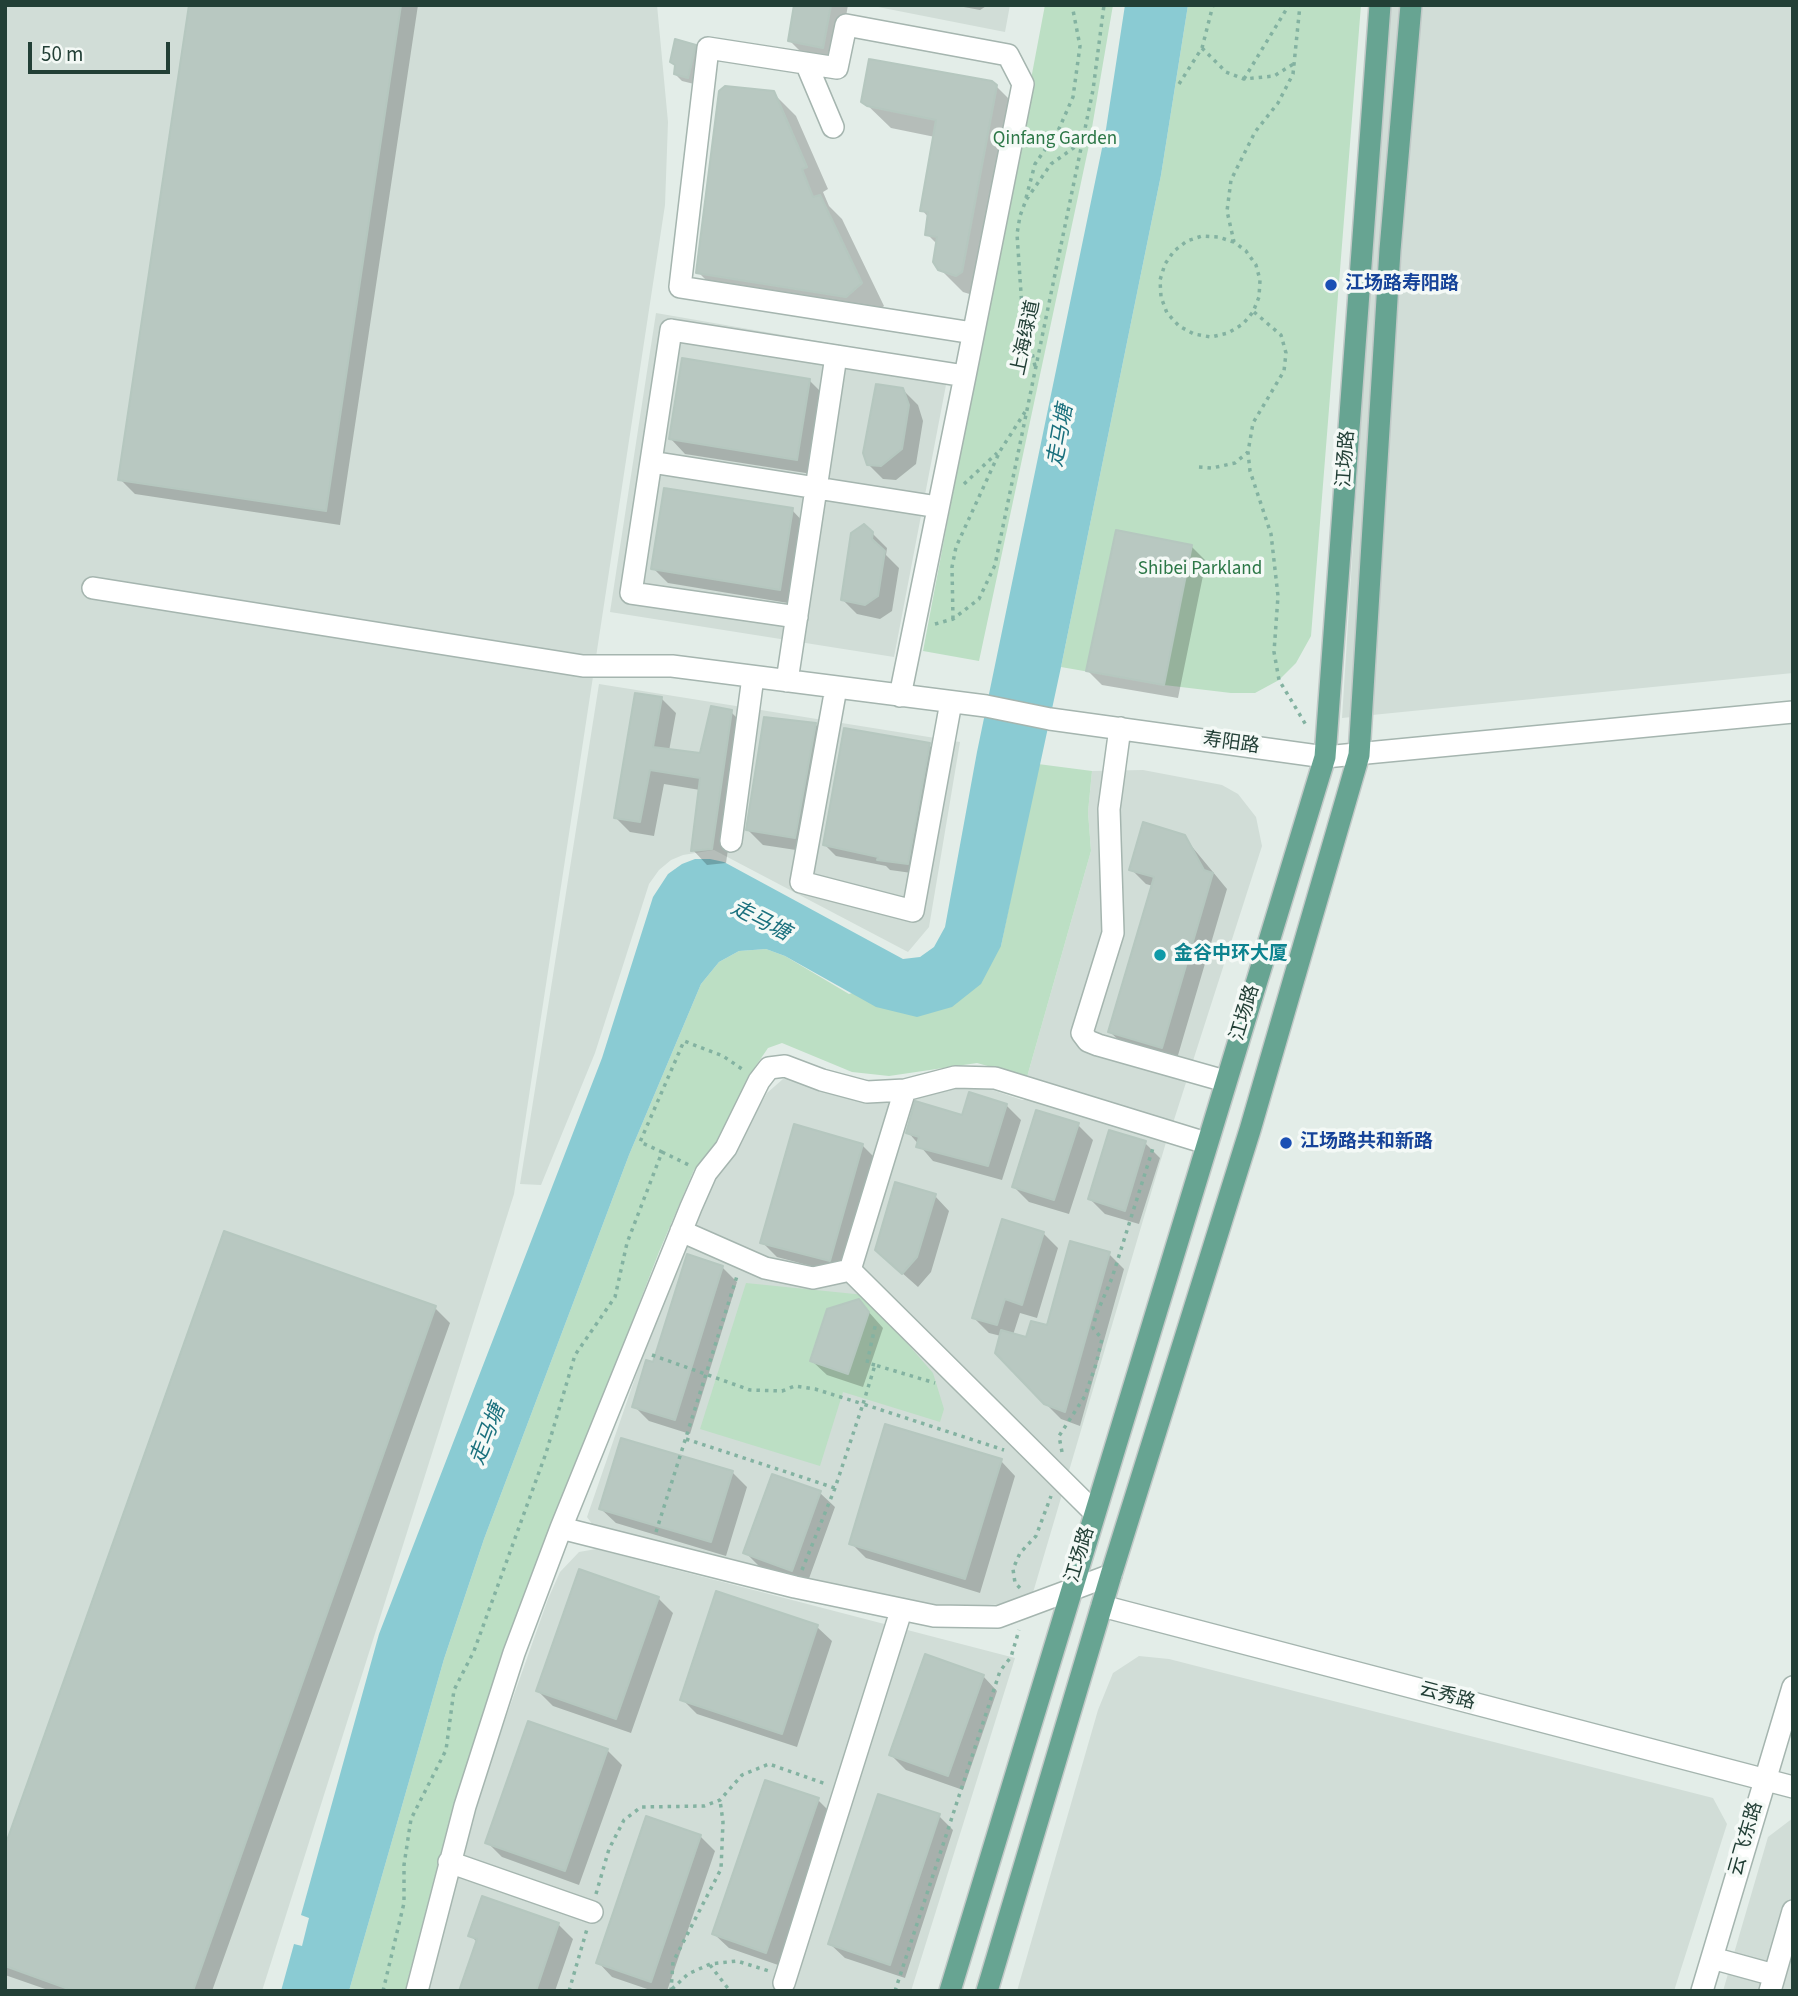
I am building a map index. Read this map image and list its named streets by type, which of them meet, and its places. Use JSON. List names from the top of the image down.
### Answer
{
  "streets": {
    "main road": ["江场路"],
    "street": ["寿阳路", "云秀路", "云飞东路"],
    "path": ["上海绿道"]
  },
  "crossings": [
    ["江场路", "寿阳路"],
    ["江场路", "云秀路"],
    ["云秀路", "云飞东路"]
  ],
  "water": ["走马塘"],
  "parks": ["Qinfang Garden", "Shibei Parkland"],
  "places": ["江场路寿阳路", "金谷中环大厦", "江场路共和新路"],
  "scale_bar": "50 m"
}
